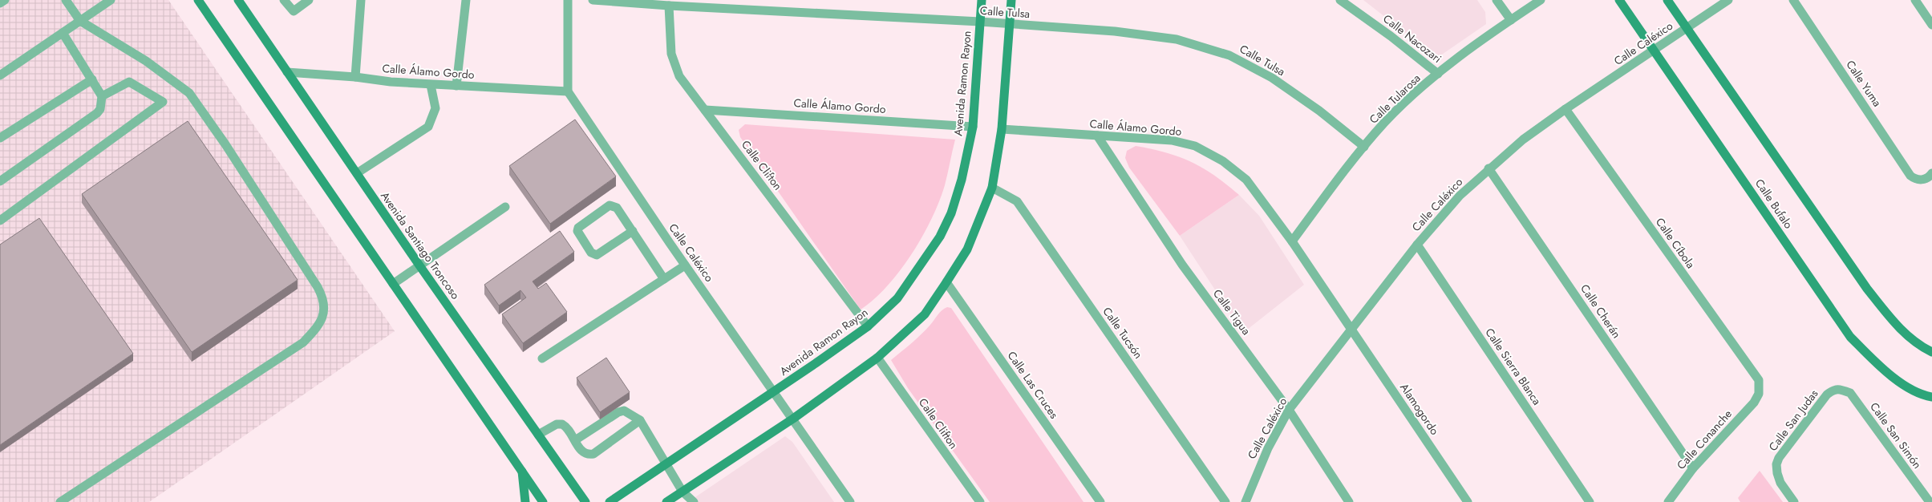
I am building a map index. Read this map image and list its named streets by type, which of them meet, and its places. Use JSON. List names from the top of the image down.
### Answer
{
  "streets": {
    "main road": ["Avenida Ramon Rayon", "Calle Bufalo", "Avenida Santiago Troncoso"],
    "street": [
      "Calle Tulsa",
      "Calle Nacozari",
      "Calle Caléxico",
      "Calle Álamo Gordo",
      "Calle Yuma",
      "Calle Tularosa",
      "Calle Clifton",
      "Calle Cíbola",
      "Calle Cherán",
      "Calle Tigua",
      "Calle Tucsón",
      "Calle Sierra Blanca",
      "Calle Las Cruces",
      "Alamogordo",
      "Calle San Judas",
      "Calle San Simón",
      "Calle Conanche"
    ]
  },
  "crossings": [
    ["Calle Tulsa", "Avenida Ramon Rayon"],
    ["Calle Tulsa", "Calle Tularosa"],
    ["Calle Tulsa", "Calle Clifton"],
    ["Calle Nacozari", "Calle Tularosa"],
    ["Calle Caléxico", "Calle Álamo Gordo"],
    ["Calle Caléxico", "Avenida Ramon Rayon"],
    ["Calle Caléxico", "Calle Bufalo"],
    ["Calle Caléxico", "Calle Cíbola"],
    ["Calle Caléxico", "Calle Cherán"],
    ["Calle Caléxico", "Calle Tigua"],
    ["Calle Caléxico", "Calle Sierra Blanca"],
    ["Calle Caléxico", "Alamogordo"],
    ["Calle Álamo Gordo", "Avenida Ramon Rayon"],
    ["Calle Álamo Gordo", "Calle Tularosa"],
    ["Calle Álamo Gordo", "Calle Clifton"],
    ["Calle Álamo Gordo", "Avenida Santiago Troncoso"],
    ["Calle Álamo Gordo", "Calle Tigua"],
    ["Calle Álamo Gordo", "Alamogordo"],
    ["Avenida Ramon Rayon", "Calle Clifton"],
    ["Calle Cíbola", "Calle Conanche"],
    ["Calle Cherán", "Calle Conanche"],
    ["Calle San Judas", "Calle San Simón"]
  ]
}
